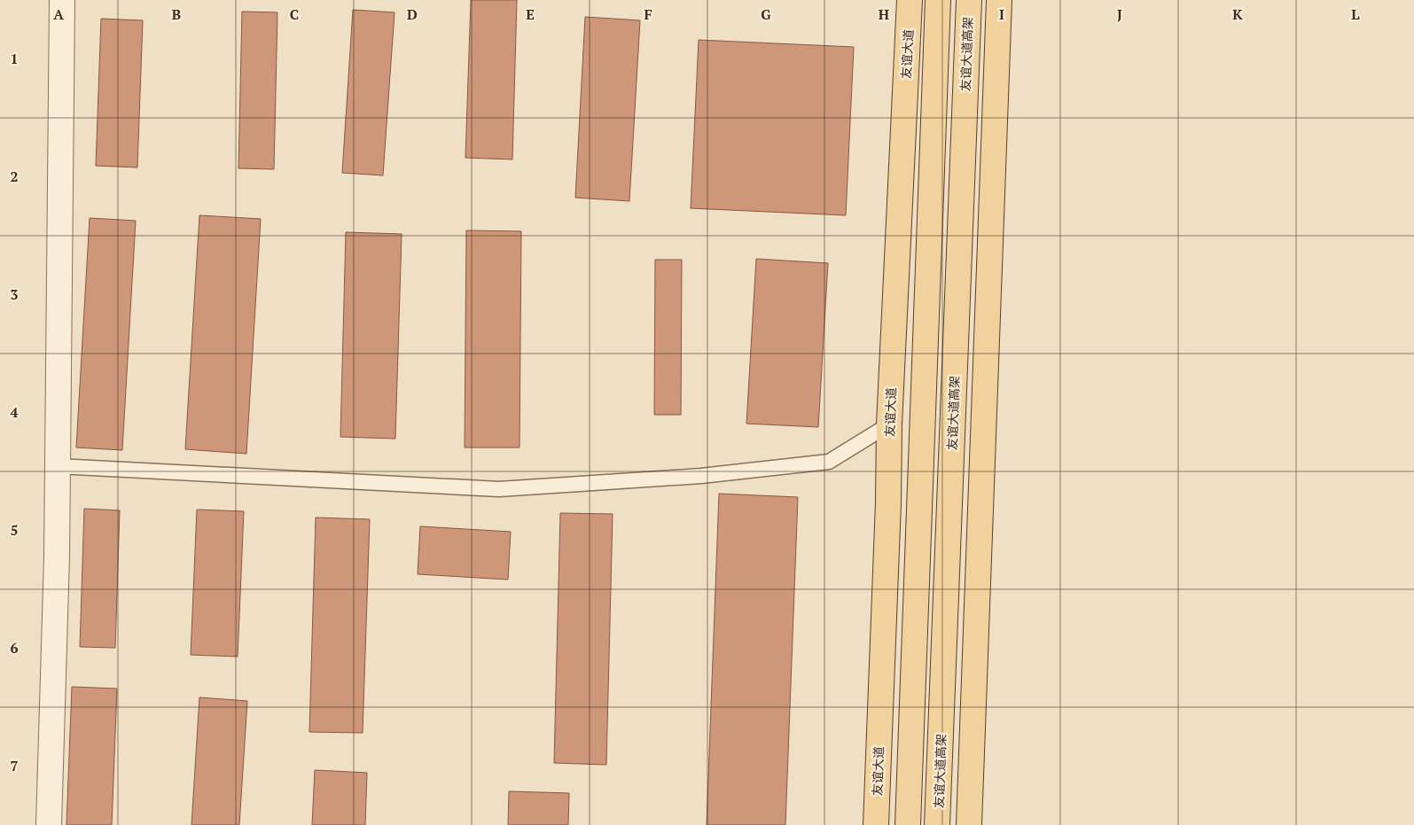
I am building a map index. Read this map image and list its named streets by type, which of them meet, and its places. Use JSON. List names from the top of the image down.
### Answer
{
  "streets": {
    "main road": ["友谊大道", "友谊大道高架"]
  },
  "grid": {
    "columns": [
      "A",
      "B",
      "C",
      "D",
      "E",
      "F",
      "G",
      "H",
      "I",
      "J",
      "K",
      "L"
    ],
    "rows": [
      "1",
      "2",
      "3",
      "4",
      "5",
      "6",
      "7"
    ]
  }
}
